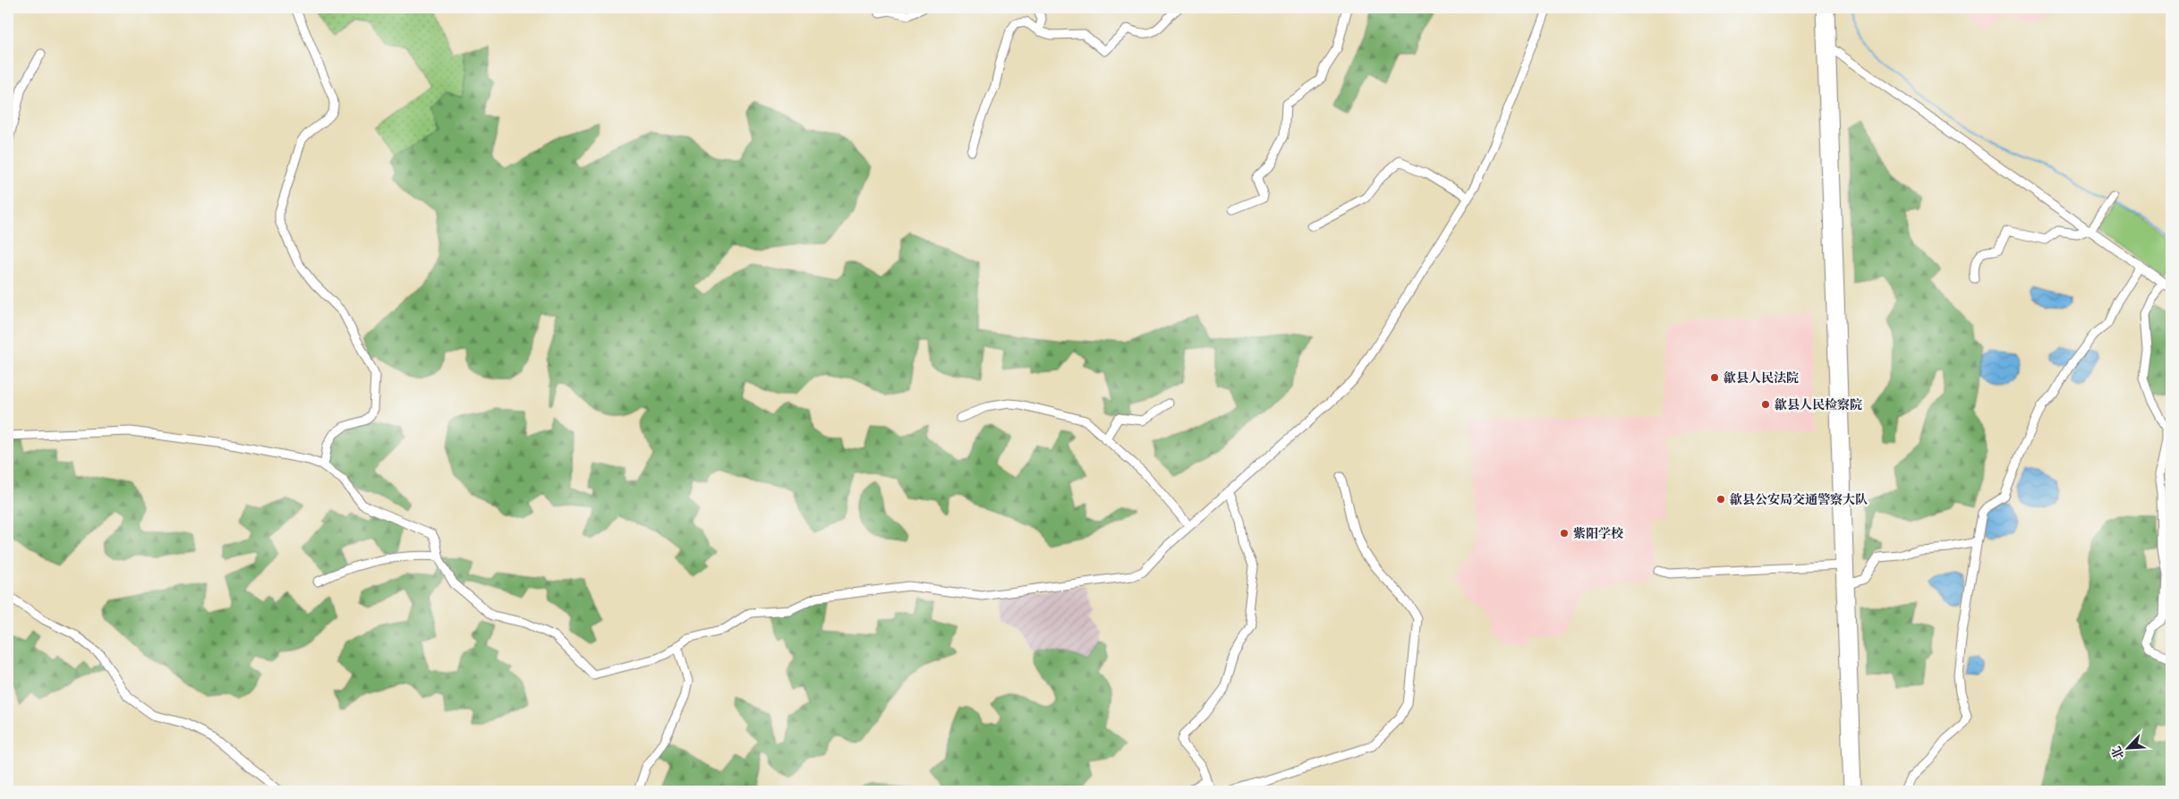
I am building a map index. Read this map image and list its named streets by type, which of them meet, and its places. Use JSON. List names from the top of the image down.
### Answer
{
  "places": [
    "歙县人民法院",
    "歙县人民检察院",
    "歙县公安局交通警察大队",
    "紫阳学校"
  ],
  "north": "bottom left"
}
